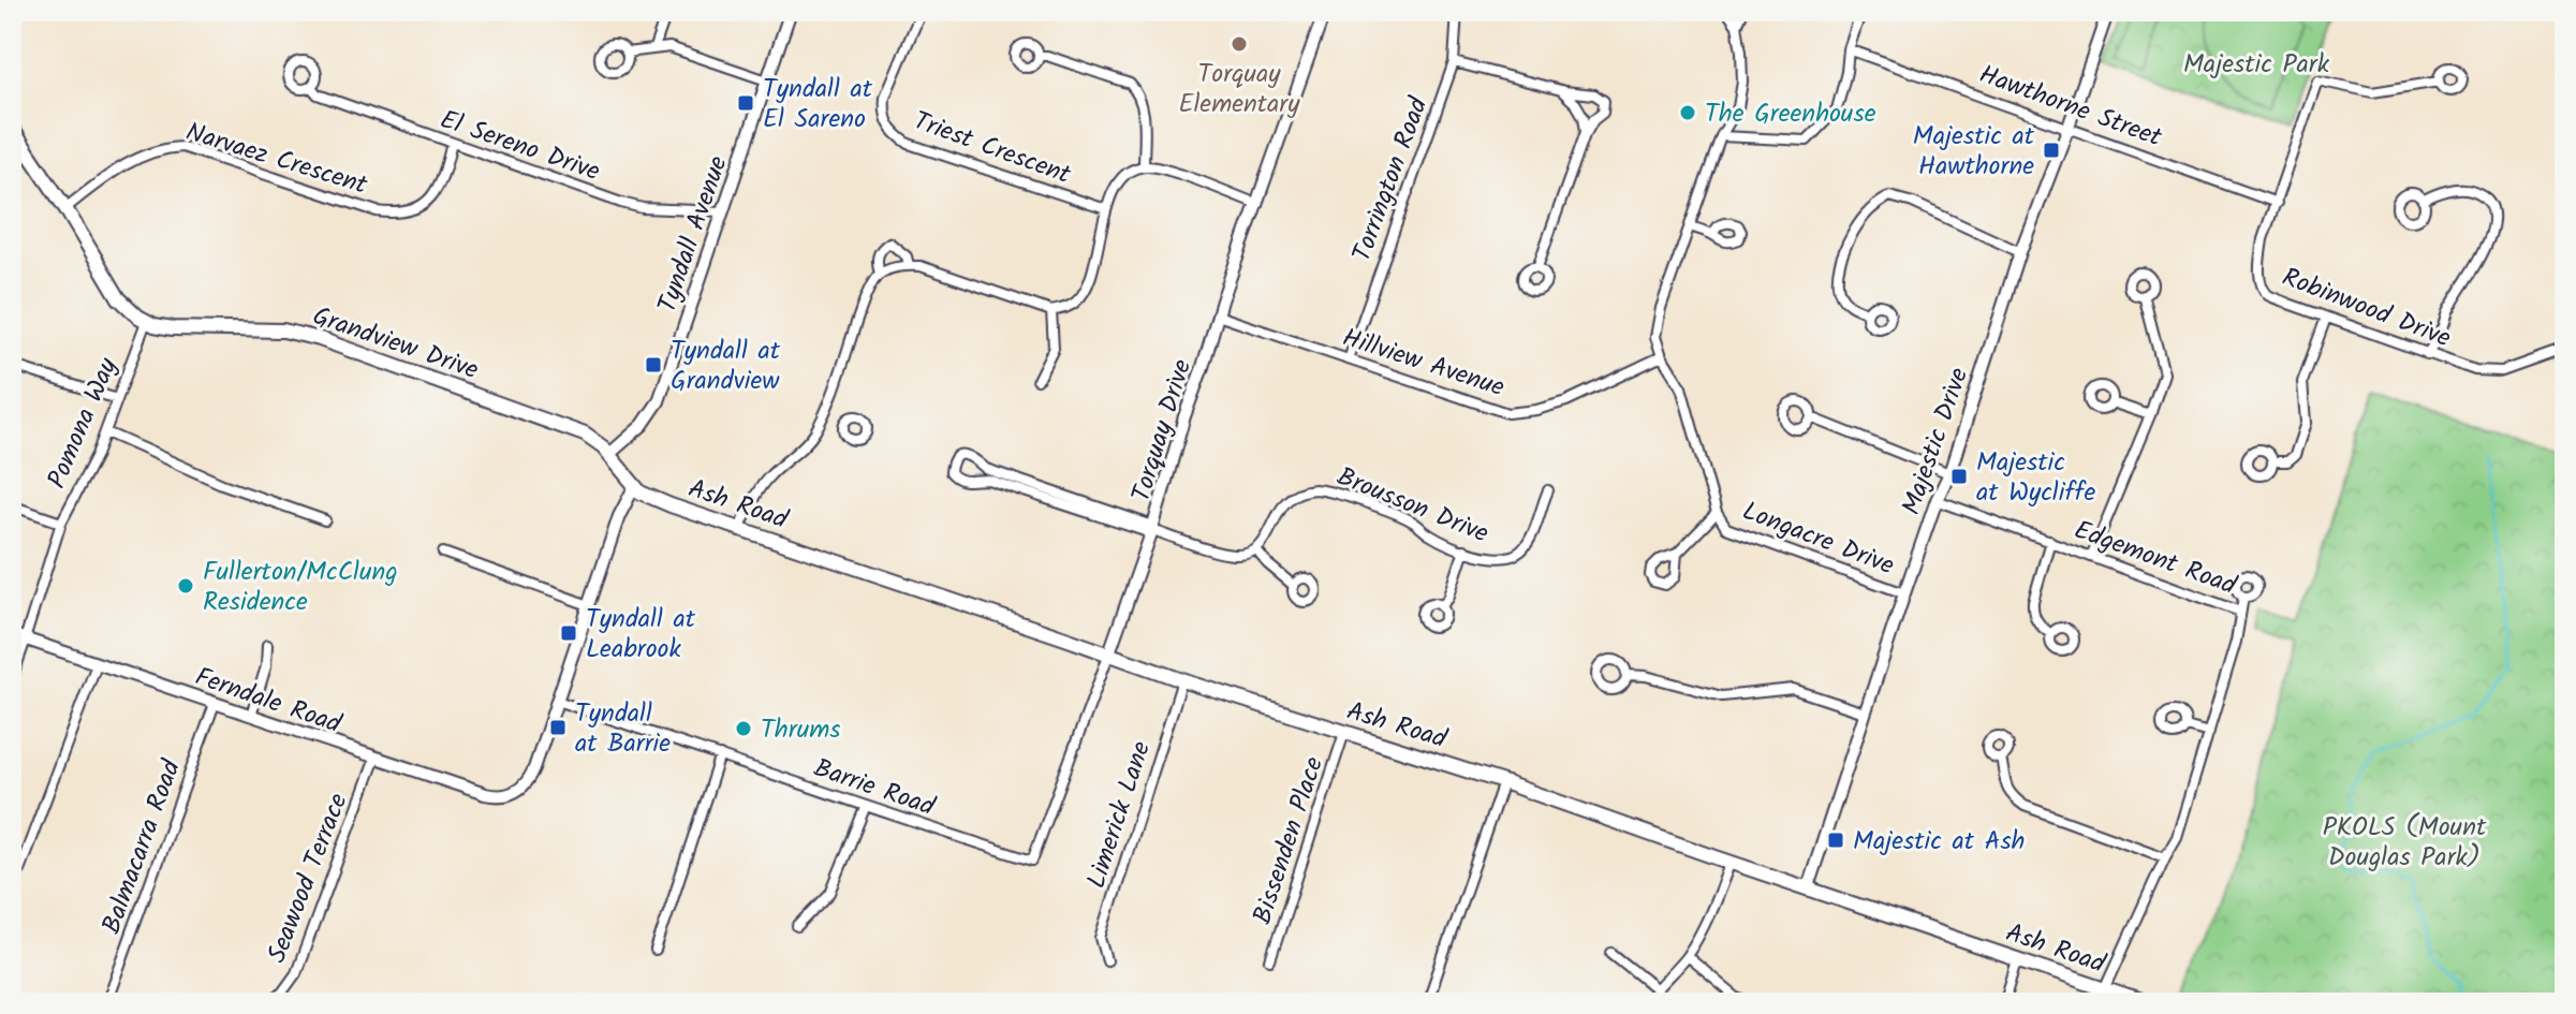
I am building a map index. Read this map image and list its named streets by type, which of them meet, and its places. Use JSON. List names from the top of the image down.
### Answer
{
  "streets": {
    "main road": ["Grandview Drive", "Ash Road"],
    "street": [
      "Hawthorne Street",
      "El Sereno Drive",
      "Triest Crescent",
      "Narvaez Crescent",
      "Torrington Road",
      "Tyndall Avenue",
      "Robinwood Drive",
      "Hillview Avenue",
      "Pomona Way",
      "Torquay Drive",
      "Majestic Drive",
      "Brousson Drive",
      "Longacre Drive",
      "Edgemont Road",
      "Ferndale Road",
      "Barrie Road",
      "Limerick Lane",
      "Bissenden Place",
      "Balmacarra Road",
      "Seawood Terrace"
    ]
  },
  "crossings": [
    ["Hawthorne Street", "Robinwood Drive"],
    ["Hawthorne Street", "Majestic Drive"],
    ["El Sereno Drive", "Narvaez Crescent"],
    ["El Sereno Drive", "Tyndall Avenue"],
    ["Torrington Road", "Hillview Avenue"],
    ["Tyndall Avenue", "Grandview Drive"],
    ["Grandview Drive", "Pomona Way"],
    ["Grandview Drive", "Ash Road"],
    ["Hillview Avenue", "Torquay Drive"],
    ["Hillview Avenue", "Longacre Drive"],
    ["Pomona Way", "Ferndale Road"],
    ["Torquay Drive", "Ash Road"],
    ["Torquay Drive", "Barrie Road"],
    ["Majestic Drive", "Ash Road"],
    ["Majestic Drive", "Longacre Drive"],
    ["Majestic Drive", "Edgemont Road"],
    ["Ash Road", "Edgemont Road"],
    ["Ash Road", "Limerick Lane"],
    ["Ash Road", "Bissenden Place"],
    ["Ferndale Road", "Barrie Road"],
    ["Ferndale Road", "Balmacarra Road"],
    ["Ferndale Road", "Seawood Terrace"]
  ],
  "parks": ["Majestic Park", "PKOLS (Mount Douglas Park)"],
  "places": {
    "other": [
      "Torquay Elementary",
      "The Greenhouse",
      "Fullerton/McClung Residence",
      "Thrums"
    ],
    "transit": [
      "Tyndall at El Sareno",
      "Majestic at Hawthorne",
      "Tyndall at Grandview",
      "Majestic at Wycliffe",
      "Tyndall at Leabrook",
      "Tyndall at Barrie",
      "Majestic at Ash"
    ]
  }
}
